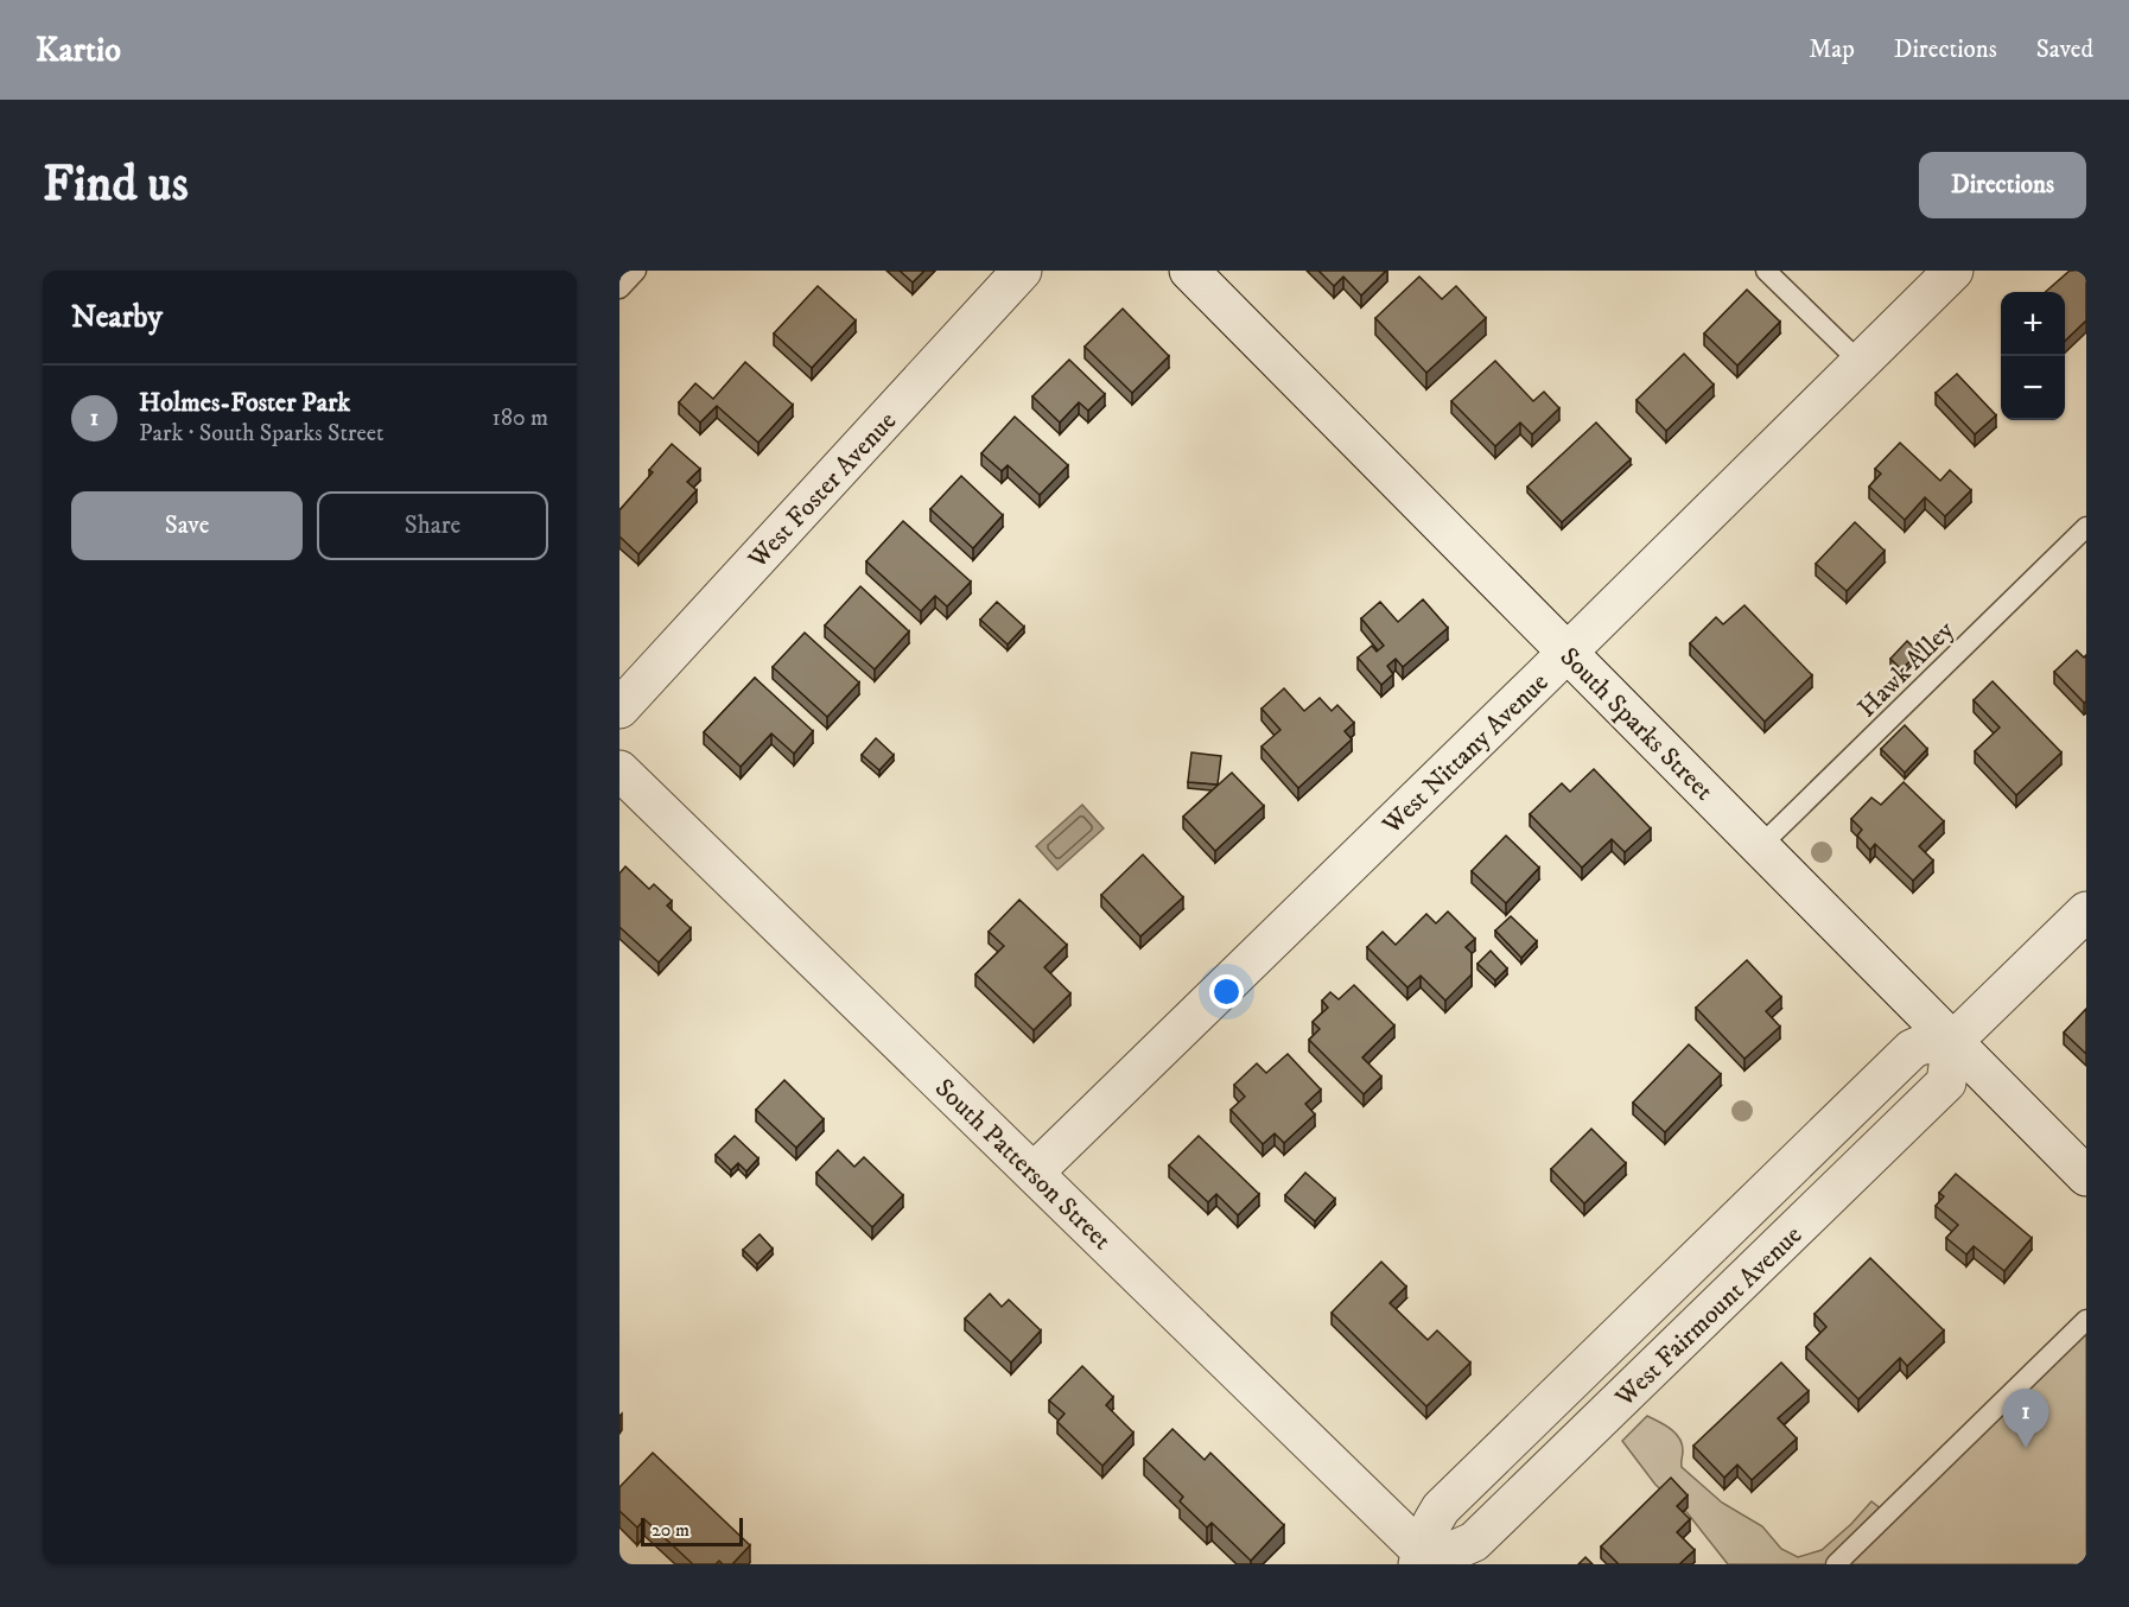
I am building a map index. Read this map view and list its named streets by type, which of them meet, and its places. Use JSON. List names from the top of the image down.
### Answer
{
  "streets": {
    "street": [
      "West Foster Avenue",
      "South Sparks Street",
      "West Nittany Avenue",
      "South Patterson Street",
      "West Fairmount Avenue"
    ],
    "lane": ["Hawk Alley"]
  },
  "crossings": [
    ["Hawk Alley", "South Sparks Street"],
    ["South Sparks Street", "West Nittany Avenue"],
    ["South Sparks Street", "West Fairmount Avenue"],
    ["West Nittany Avenue", "South Patterson Street"],
    ["South Patterson Street", "West Fairmount Avenue"]
  ],
  "scale_bar": "20 m",
  "page": {
    "header": "Kartio",
    "nav": ["Map", "Directions", "Saved"],
    "buttons": [
      "Directions",
      ["Save", "Share"]
    ],
    "title": "Find us",
    "heading": "Nearby",
    "map_buttons": ["+", "−"],
    "list": [
      {
        "mark": "1",
        "name": "Holmes-Foster Park",
        "note": "Park · South Sparks Street",
        "value": "180 m"
      }
    ],
    "pins": "1",
    "scale": "20 m"
  }
}
